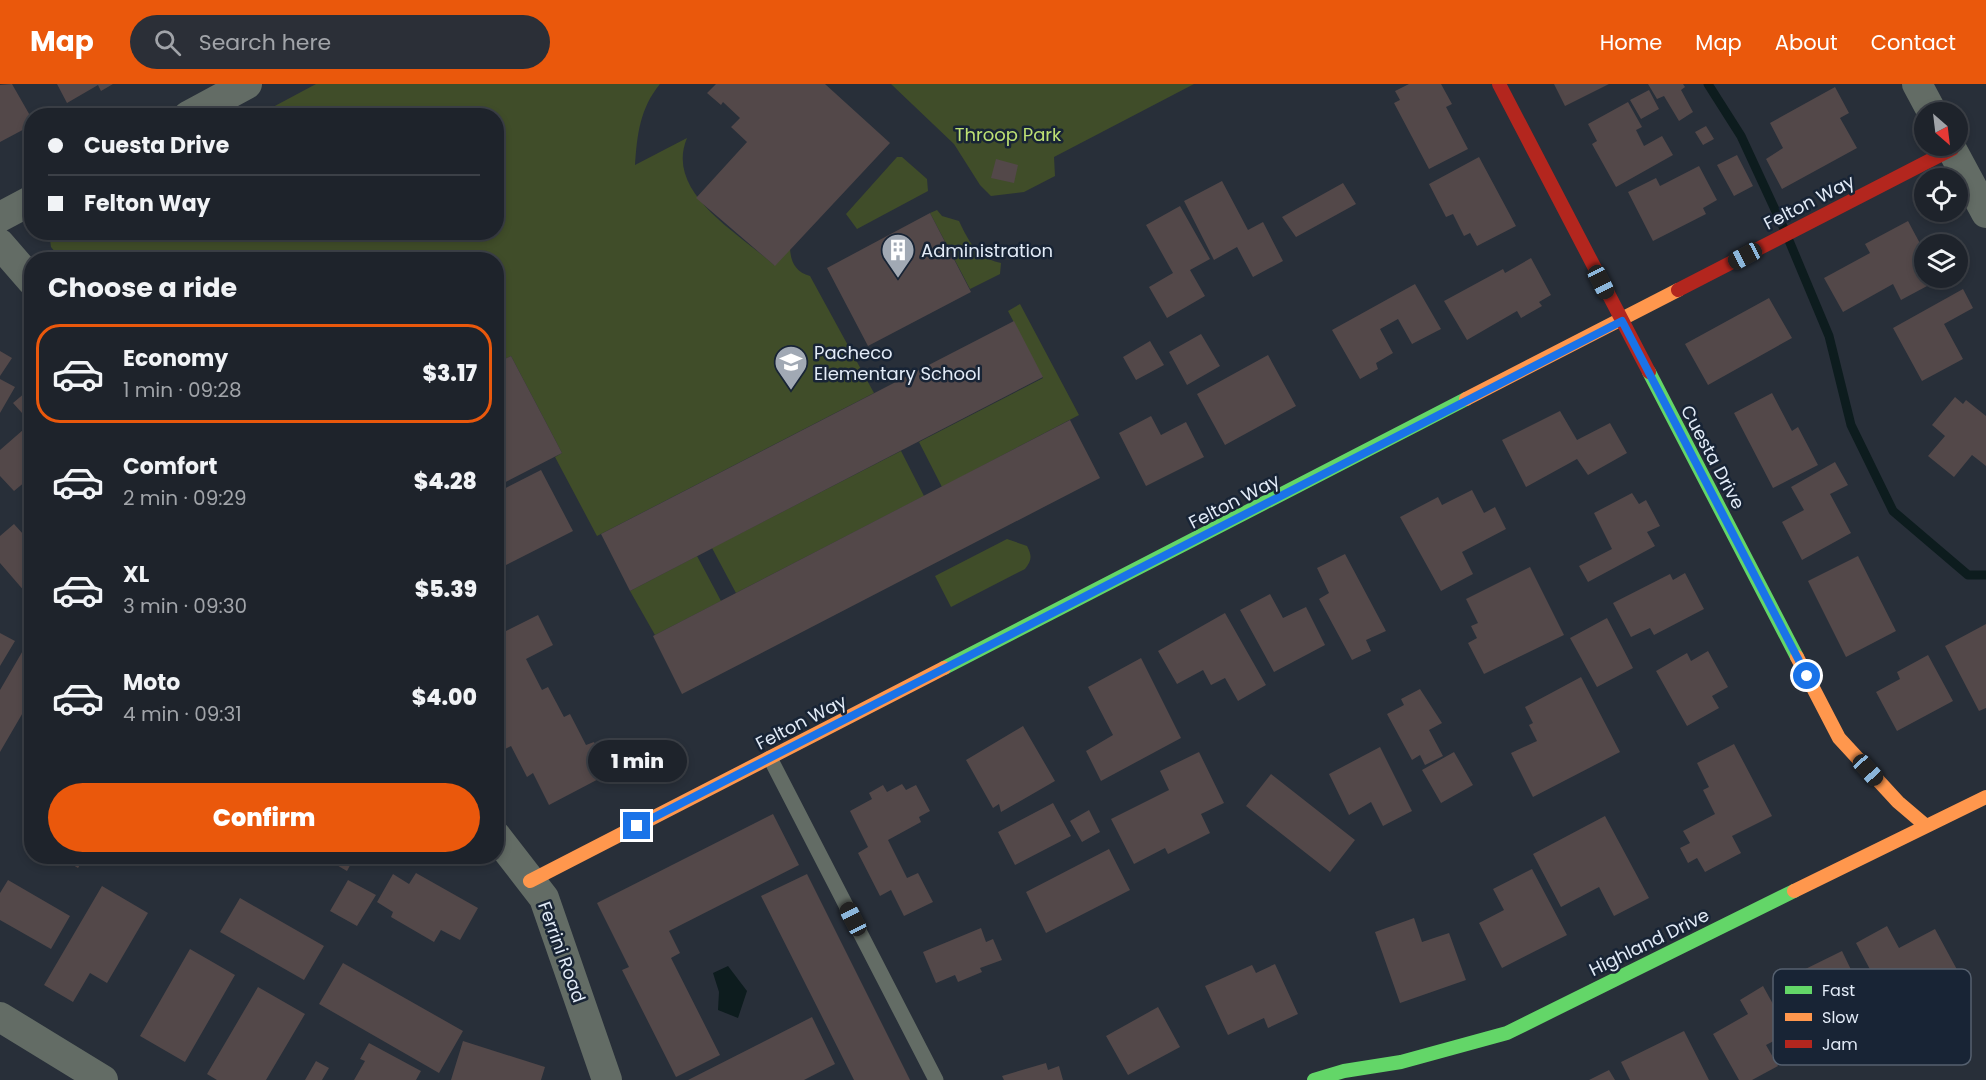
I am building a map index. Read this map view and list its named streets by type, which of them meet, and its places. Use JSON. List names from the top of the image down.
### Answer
{
  "streets": {
    "street": [
      "Felton Way",
      "Cuesta Drive",
      "Highland Drive",
      "Ferrini Road"
    ]
  },
  "crossings": [
    ["Felton Way", "Cuesta Drive"],
    ["Felton Way", "Ferrini Road"],
    ["Cuesta Drive", "Highland Drive"]
  ],
  "parks": ["Throop Park"],
  "places": {
    "building": ["Administration"],
    "school or university": ["Pacheco Elementary School"]
  },
  "legend": ["Fast", "Slow", "Jam"],
  "north": "bottom right",
  "page": {
    "header": "Map",
    "search": "Search here",
    "nav": [
      "Home",
      "Map",
      "About",
      "Contact"
    ],
    "banner": ["Cuesta Drive", "Felton Way"],
    "heading": "Choose a ride",
    "list": [
      {
        "name": "Economy",
        "note": "1 min · 09:28",
        "value": "$3.17"
      },
      {
        "name": "Comfort",
        "note": "2 min · 09:29",
        "value": "$4.28"
      },
      {
        "name": "XL",
        "note": "3 min · 09:30",
        "value": "$5.39"
      },
      {
        "name": "Moto",
        "note": "4 min · 09:31",
        "value": "$4.00"
      }
    ],
    "bubble": "1 min",
    "buttons": "Confirm"
  }
}
